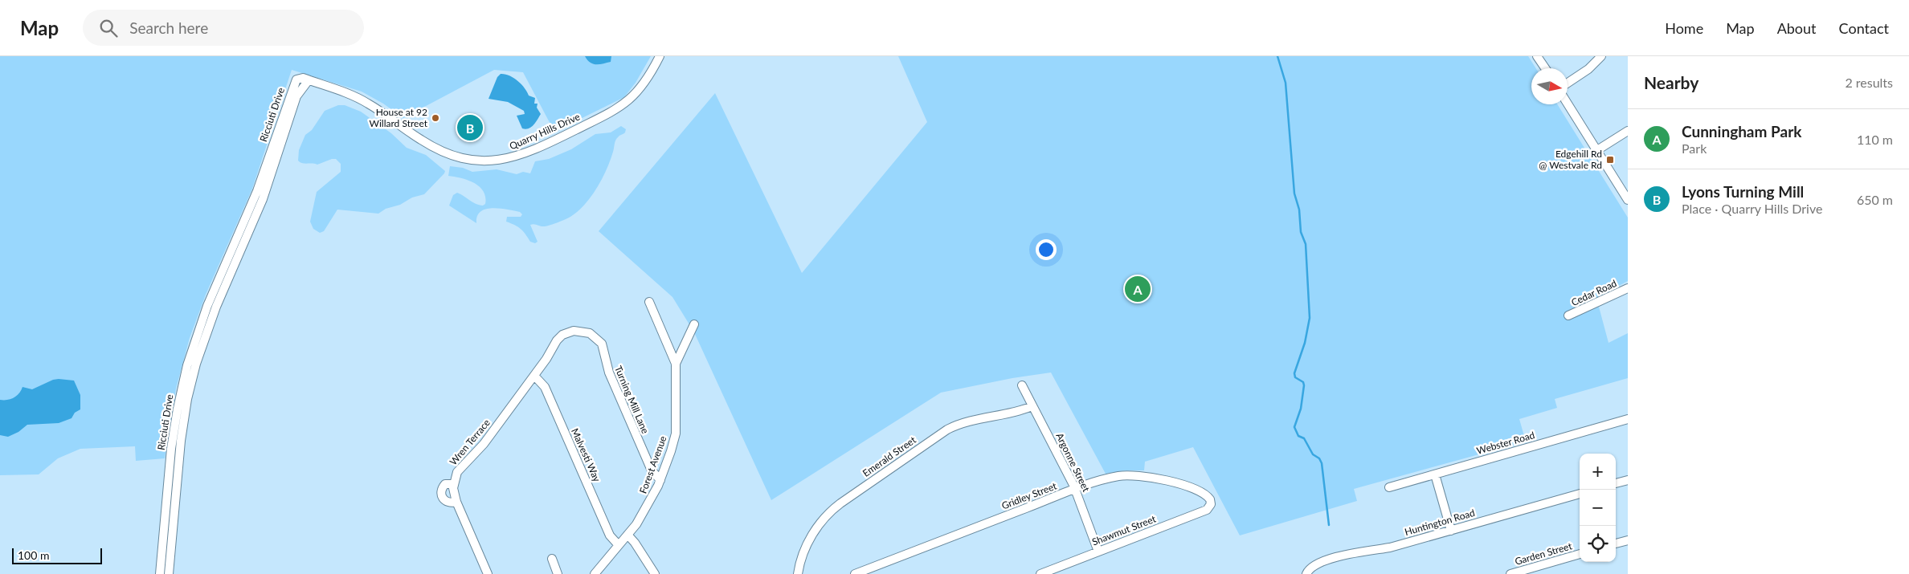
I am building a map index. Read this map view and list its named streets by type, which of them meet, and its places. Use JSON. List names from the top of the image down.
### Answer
{
  "streets": {
    "street": [
      "Ricciuti Drive",
      "Quarry Hills Drive",
      "Cedar Road",
      "Turning Mill Lane",
      "Wren Terrace",
      "Webster Road",
      "Malvesti Way",
      "Emerald Street",
      "Argonne Street",
      "Forest Avenue",
      "Gridley Street",
      "Huntington Road",
      "Shawmut Street",
      "Garden Street"
    ]
  },
  "crossings": [
    ["Ricciuti Drive", "Quarry Hills Drive"],
    ["Turning Mill Lane", "Wren Terrace"],
    ["Turning Mill Lane", "Malvesti Way"],
    ["Turning Mill Lane", "Forest Avenue"],
    ["Wren Terrace", "Malvesti Way"],
    ["Malvesti Way", "Forest Avenue"],
    ["Emerald Street", "Argonne Street"],
    ["Argonne Street", "Gridley Street"],
    ["Argonne Street", "Shawmut Street"],
    ["Gridley Street", "Shawmut Street"]
  ],
  "places": {
    "other": ["House at 92 Willard Street"],
    "transit": ["Edgehill Rd @ Westvale Rd"]
  },
  "scale_bar": "100 m",
  "north": "right",
  "page": {
    "header": "Map",
    "search": "Search here",
    "nav": [
      "Home",
      "Map",
      "About",
      "Contact"
    ],
    "heading": ["Nearby", "2 results"],
    "list": [
      {
        "mark": "A",
        "name": "Cunningham Park",
        "note": "Park",
        "value": "110 m"
      },
      {
        "mark": "B",
        "name": "Lyons Turning Mill",
        "note": "Place · Quarry Hills Drive",
        "value": "650 m"
      }
    ],
    "pins": ["B", "A"],
    "map_buttons": ["+", "−"],
    "scale": "100 m"
  }
}
